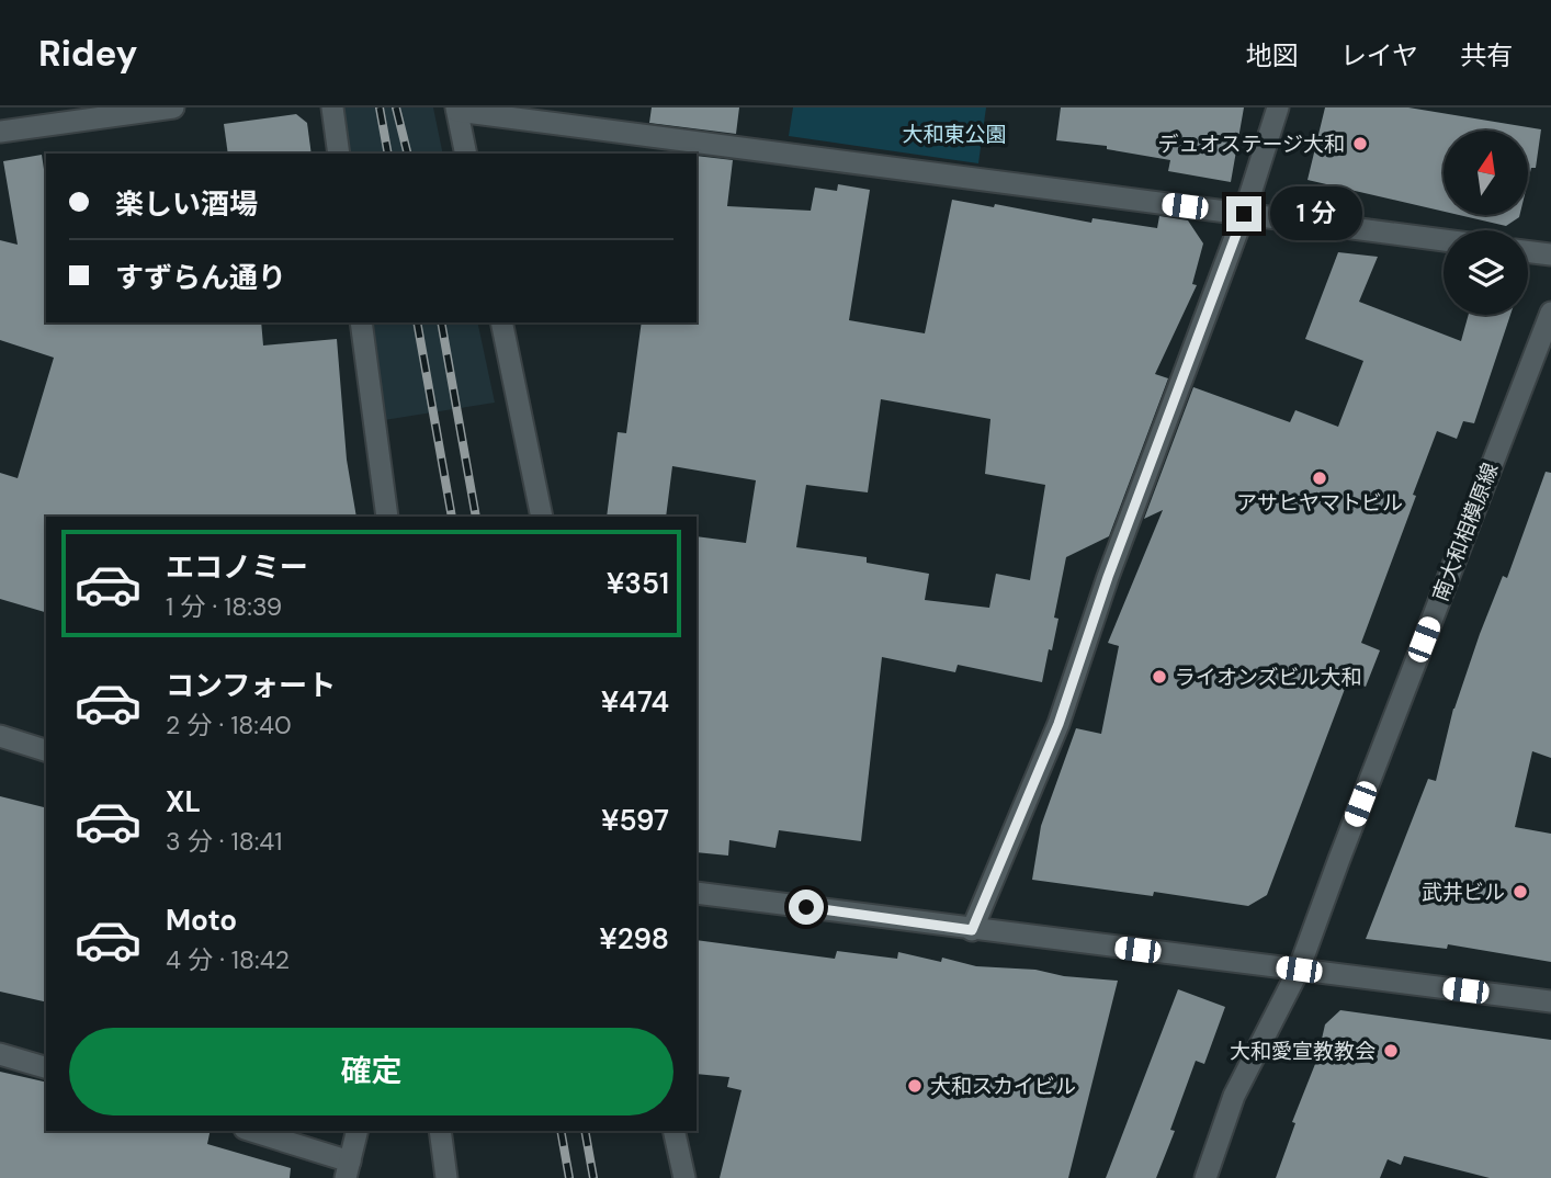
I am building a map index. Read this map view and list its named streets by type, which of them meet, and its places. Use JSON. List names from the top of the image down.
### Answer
{
  "streets": {
    "street": ["南大和相模原線"]
  },
  "parks": ["大和東公園"],
  "places": [
    "デュオステージ大和",
    "アサヒヤマトビル",
    "ライオンズビル大和",
    "武井ビル",
    "大和愛宣教教会",
    "大和スカイビル"
  ],
  "north": "top",
  "page": {
    "header": "Ridey",
    "nav": ["地図", "レイヤ", "共有"],
    "banner": ["楽しい酒場", "すずらん通り"],
    "bubble": "1 分",
    "list": [
      {
        "name": "エコノミー",
        "note": "1 分 · 18:39",
        "value": "¥351"
      },
      {
        "name": "コンフォート",
        "note": "2 分 · 18:40",
        "value": "¥474"
      },
      {
        "name": "XL",
        "note": "3 分 · 18:41",
        "value": "¥597"
      },
      {
        "name": "Moto",
        "note": "4 分 · 18:42",
        "value": "¥298"
      }
    ],
    "buttons": "確定"
  }
}
